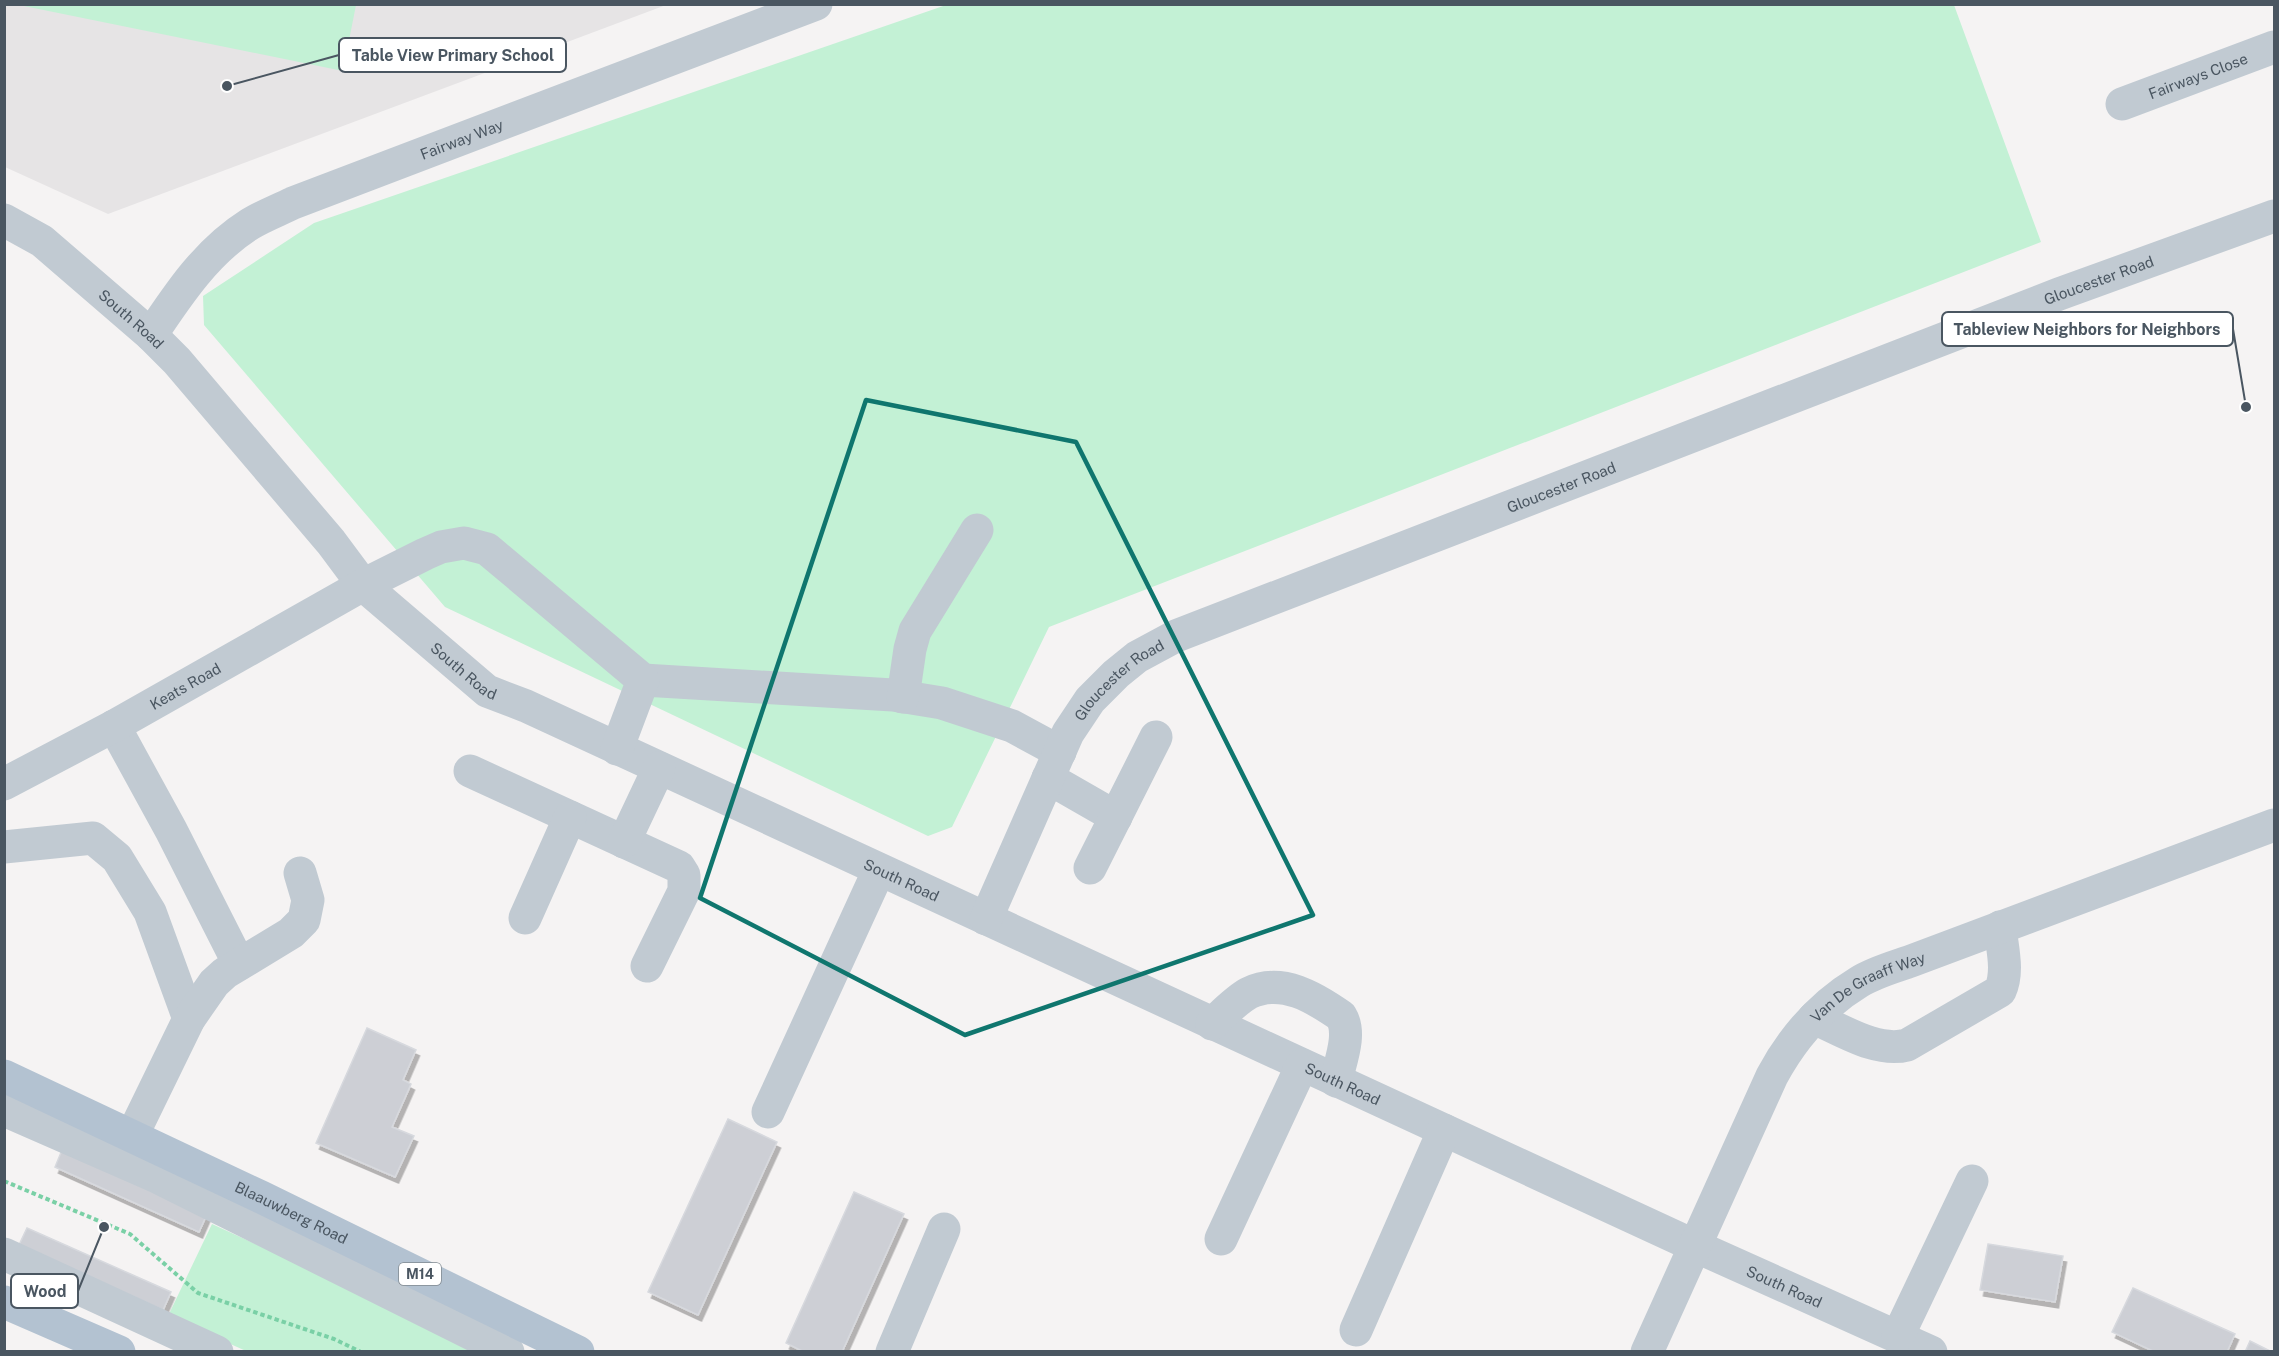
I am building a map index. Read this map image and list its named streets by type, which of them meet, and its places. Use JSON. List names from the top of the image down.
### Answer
{
  "streets": {
    "main road": ["Blaauwberg Road", "M14"],
    "street": [
      "Fairways Close",
      "Fairway Way",
      "Gloucester Road",
      "South Road",
      "Keats Road",
      "Van De Graaff Way"
    ]
  },
  "crossings": [
    ["Fairway Way", "South Road"],
    ["Gloucester Road", "South Road"],
    ["South Road", "Keats Road"],
    ["South Road", "Van De Graaff Way"]
  ],
  "places": ["Table View Primary School", "Tableview Neighbors for Neighbors", "Wood"]
}
